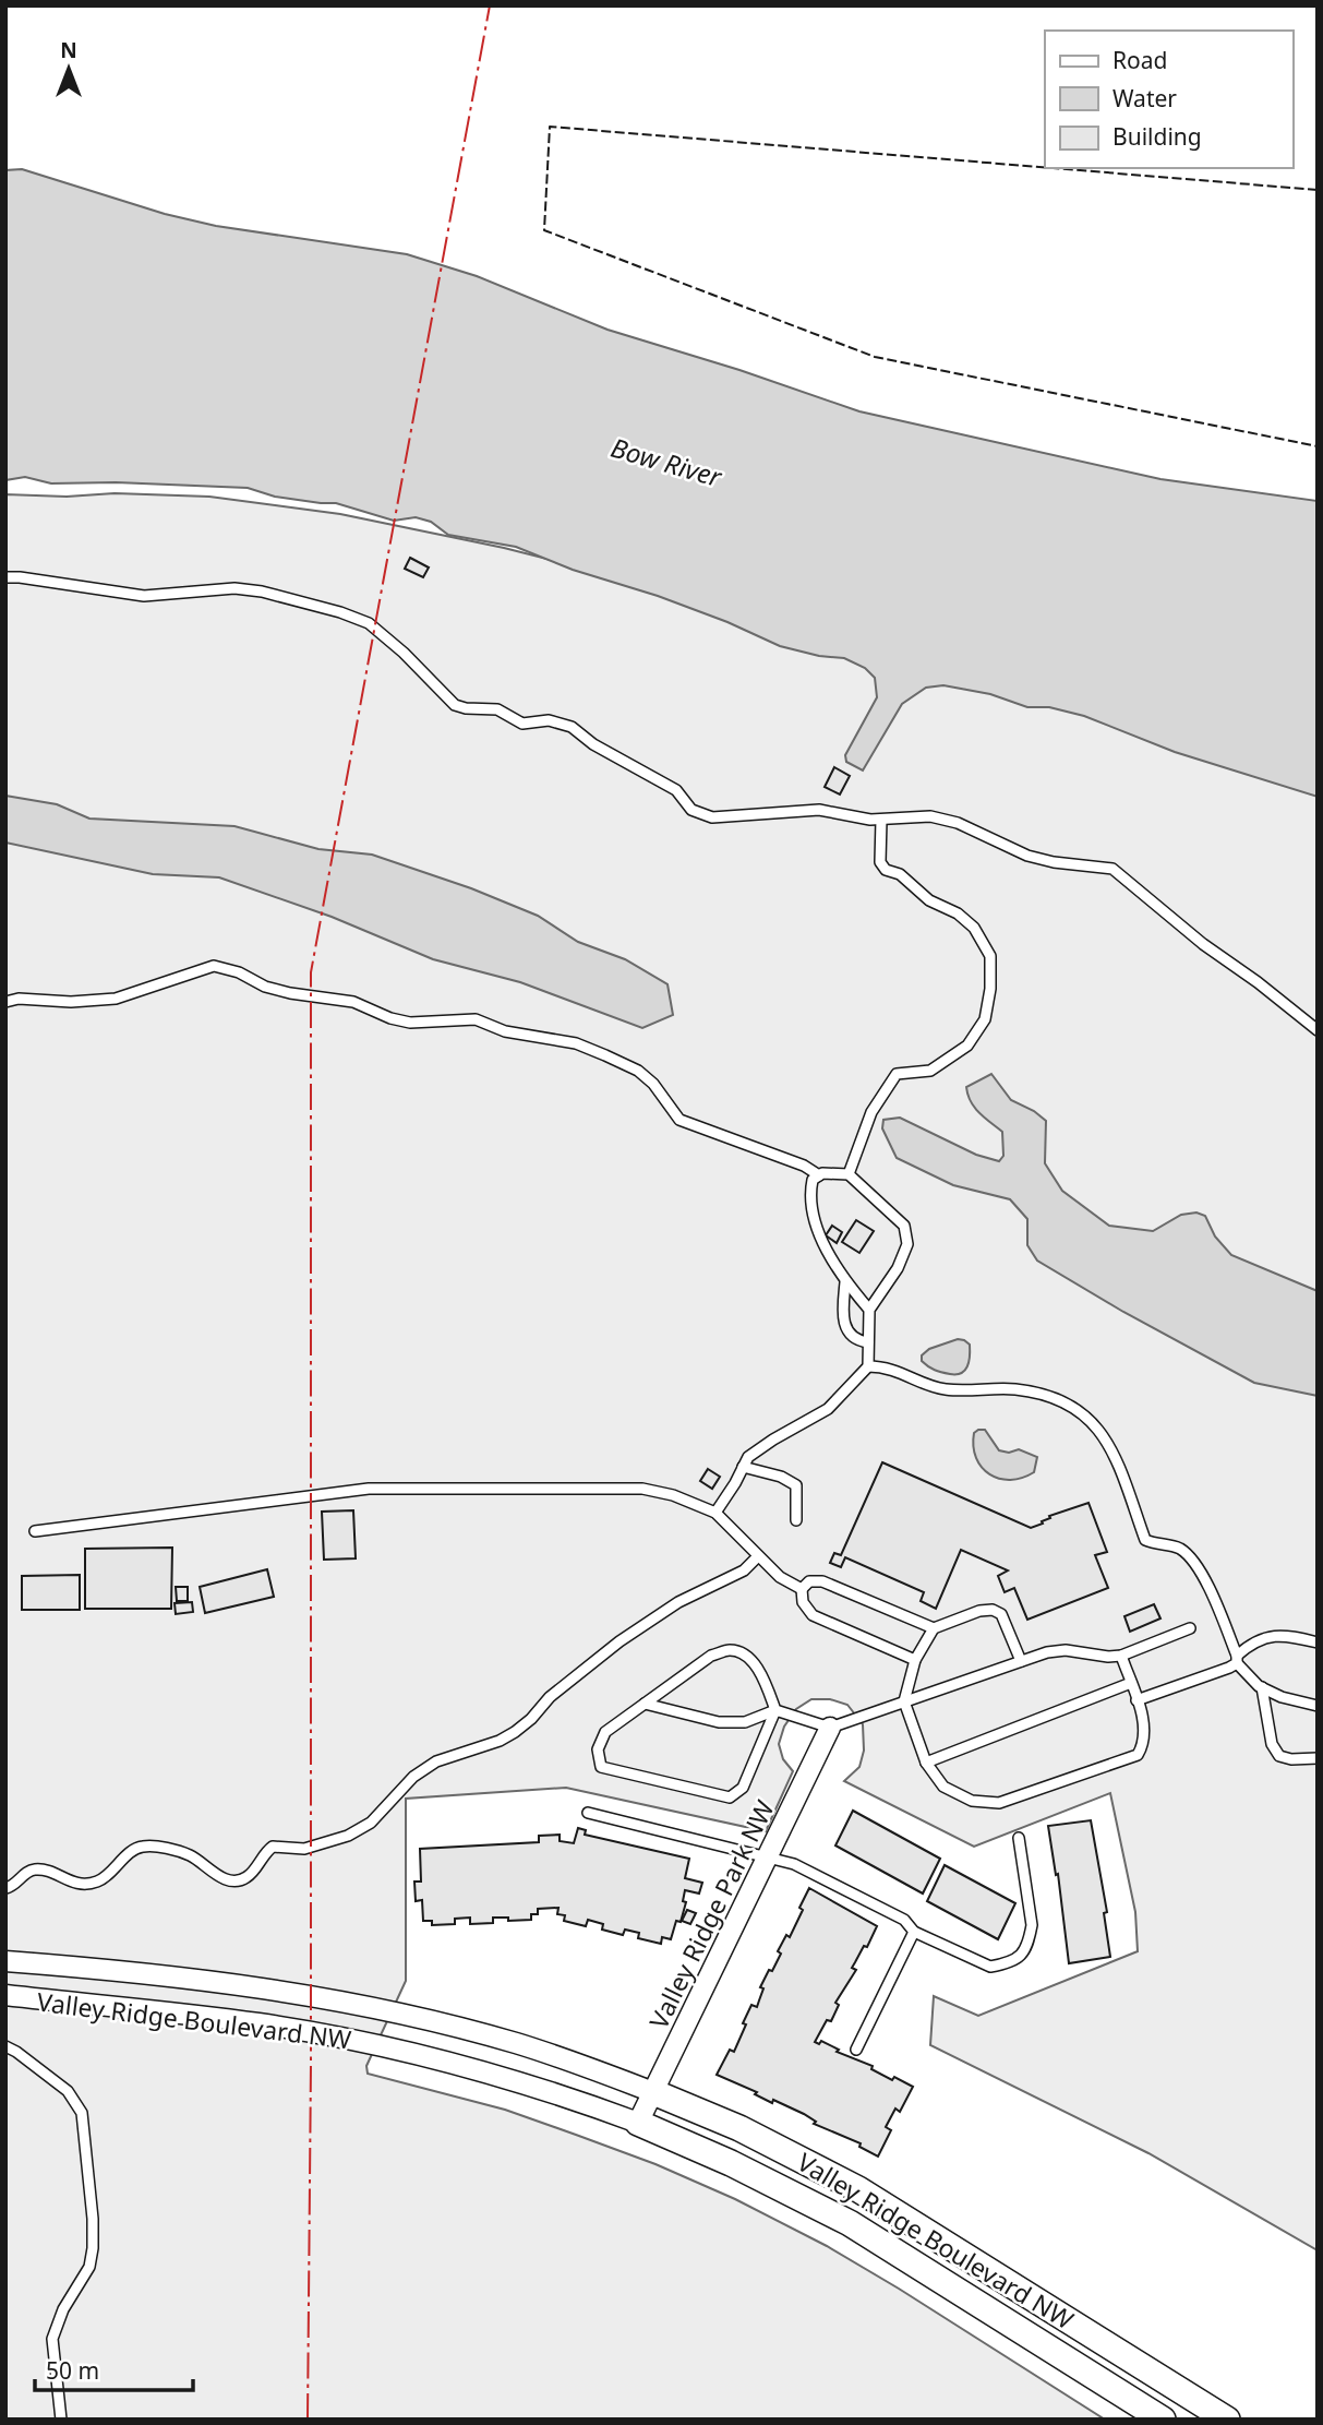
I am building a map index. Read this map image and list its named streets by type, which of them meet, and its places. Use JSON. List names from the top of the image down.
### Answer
{
  "streets": {
    "street": ["Valley Ridge Park NW", "Valley Ridge Boulevard NW"]
  },
  "crossings": [
    ["Valley Ridge Park NW", "Valley Ridge Boulevard NW"]
  ],
  "water": ["Bow River"],
  "legend": ["Road", "Water", "Building"],
  "scale_bar": "50 m",
  "north": "top"
}
